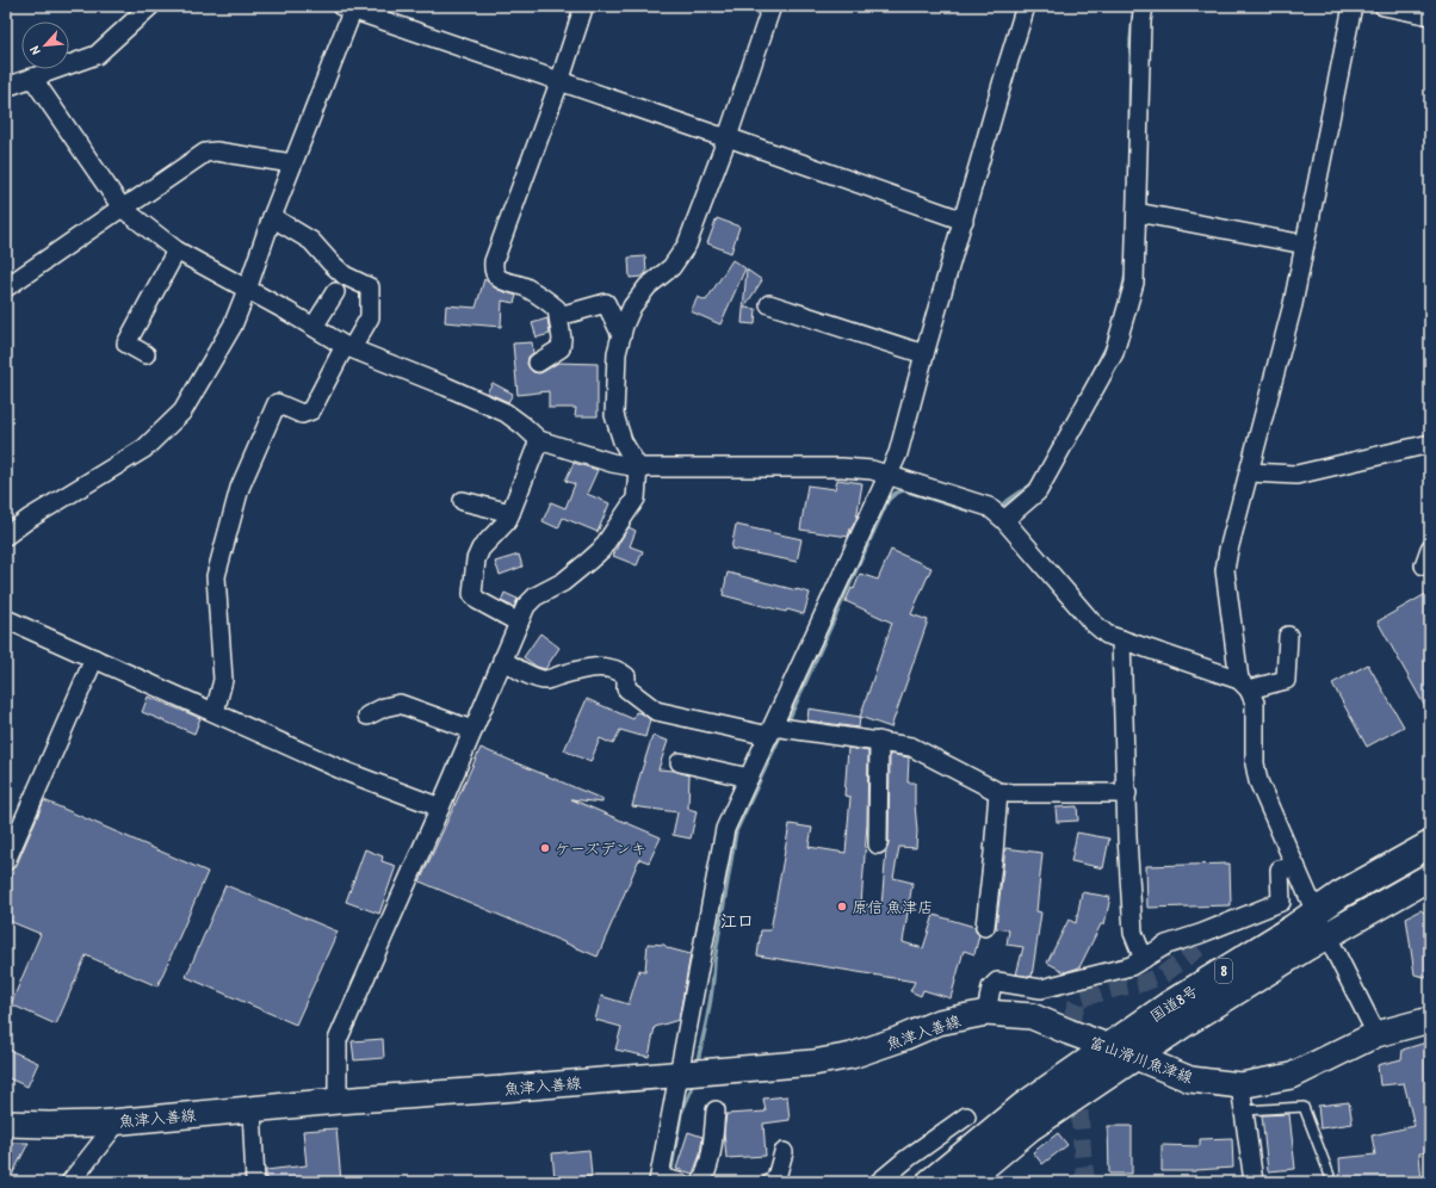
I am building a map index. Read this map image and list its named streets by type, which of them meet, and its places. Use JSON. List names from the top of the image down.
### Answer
{
  "streets": {
    "highway": ["8", "国道8号"],
    "main road": ["魚津入善線", "富山滑川魚津線"]
  },
  "crossings": [
    ["国道8号", "富山滑川魚津線"],
    ["魚津入善線", "富山滑川魚津線"]
  ],
  "districts": ["江口"],
  "places": ["ケーズデンキ", "原信 魚津店"],
  "north": "bottom left"
}
